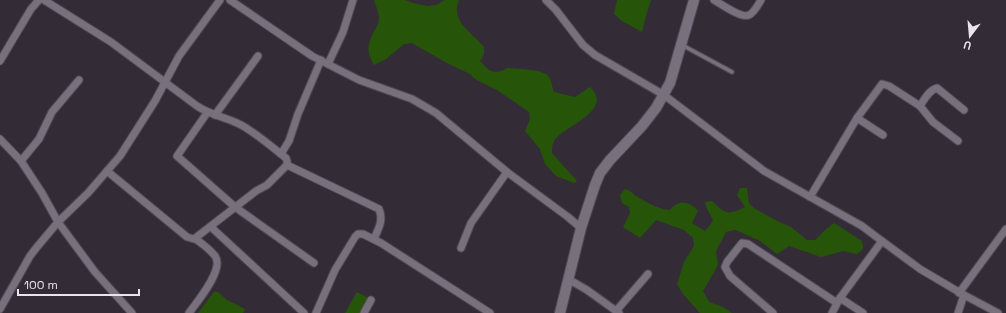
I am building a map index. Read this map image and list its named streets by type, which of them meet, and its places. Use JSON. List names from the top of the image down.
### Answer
{
  "scale_bar": "100 m",
  "north": "bottom"
}
